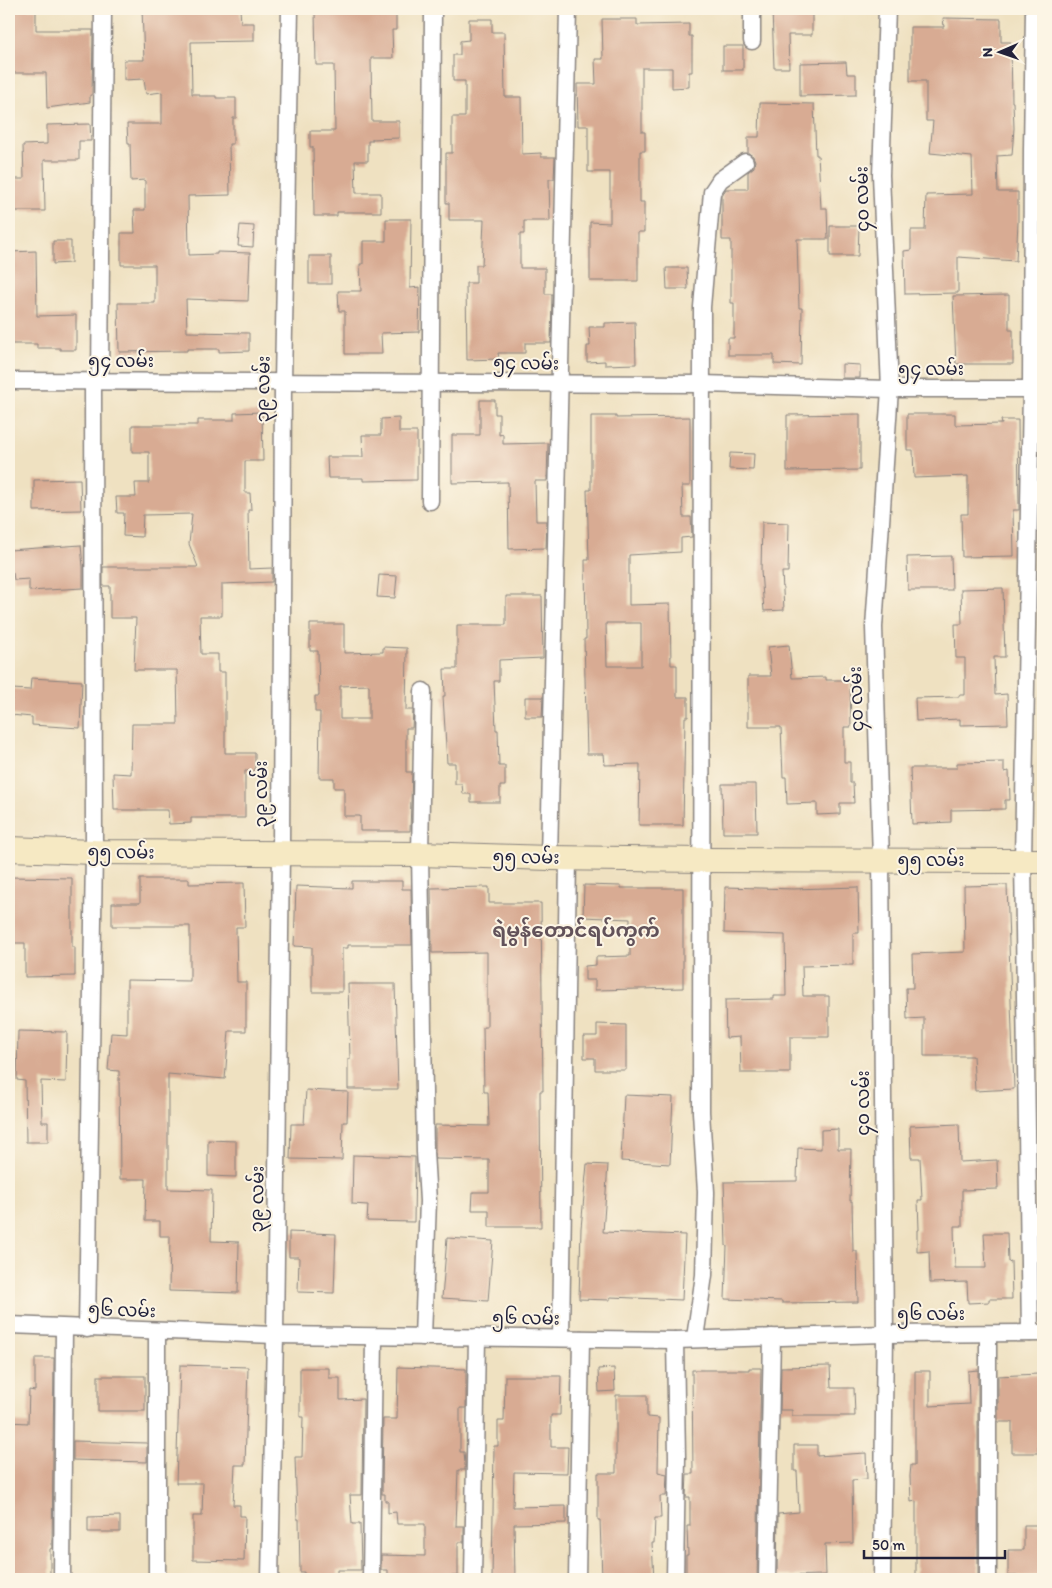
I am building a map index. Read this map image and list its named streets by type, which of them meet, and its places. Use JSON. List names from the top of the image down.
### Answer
{
  "streets": {
    "main road": ["၅၅ လမ်း"],
    "street": [
      "၄၀ လမ်း",
      "၅၄ လမ်း",
      "၃၉ လမ်း",
      "၅၆ လမ်း"
    ]
  },
  "crossings": [
    ["၄၀ လမ်း", "၅၄ လမ်း"],
    ["၄၀ လမ်း", "၅၅ လမ်း"],
    ["၄၀ လမ်း", "၅၆ လမ်း"],
    ["၅၄ လမ်း", "၃၉ လမ်း"],
    ["၃၉ လမ်း", "၅၅ လမ်း"],
    ["၃၉ လမ်း", "၅၆ လမ်း"]
  ],
  "districts": ["ရဲမွန်တောင်ရပ်ကွက်"],
  "scale_bar": "50 m",
  "north": "left"
}
